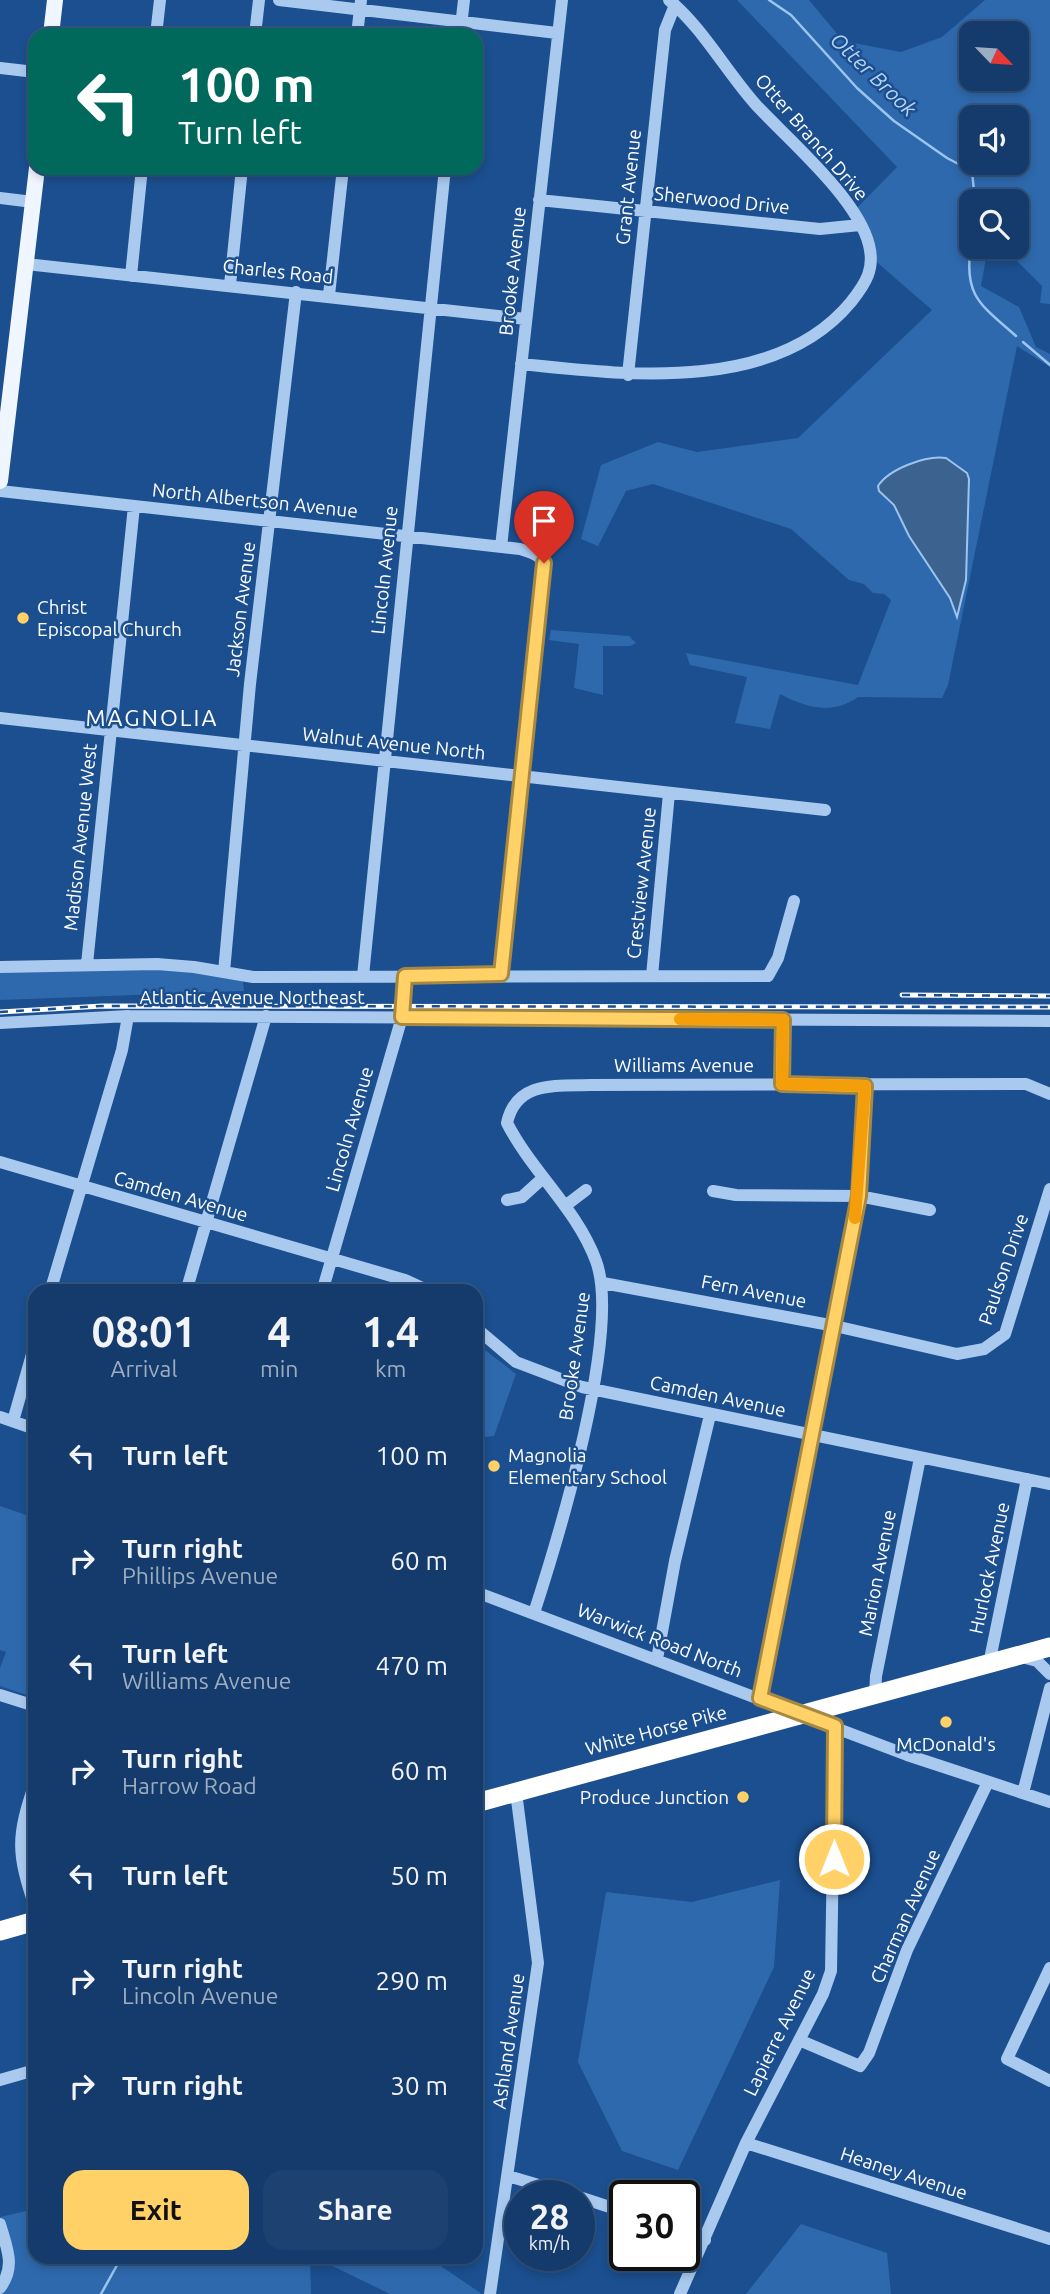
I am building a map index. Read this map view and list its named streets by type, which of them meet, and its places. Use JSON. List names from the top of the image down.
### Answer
{
  "streets": {
    "highway": ["White Horse Pike"],
    "street": [
      "Otter Branch Drive",
      "Grant Avenue",
      "Sherwood Drive",
      "Charles Road",
      "Brooke Avenue",
      "North Albertson Avenue",
      "Lincoln Avenue",
      "Jackson Avenue",
      "Walnut Avenue North",
      "Madison Avenue West",
      "Crestview Avenue",
      "Atlantic Avenue Northeast",
      "Williams Avenue",
      "Camden Avenue",
      "Paulson Drive",
      "Fern Avenue",
      "Hurlock Avenue",
      "Marion Avenue",
      "Warwick Road North",
      "Charman Avenue",
      "Lapierre Avenue",
      "Ashland Avenue",
      "Heaney Avenue"
    ]
  },
  "crossings": [
    ["Otter Branch Drive", "Grant Avenue"],
    ["Otter Branch Drive", "Sherwood Drive"],
    ["Otter Branch Drive", "Brooke Avenue"],
    ["Grant Avenue", "Sherwood Drive"],
    ["Sherwood Drive", "Brooke Avenue"],
    ["Charles Road", "Brooke Avenue"],
    ["Charles Road", "Lincoln Avenue"],
    ["Charles Road", "Jackson Avenue"],
    ["Brooke Avenue", "North Albertson Avenue"],
    ["Brooke Avenue", "Williams Avenue"],
    ["Brooke Avenue", "Camden Avenue"],
    ["Brooke Avenue", "Fern Avenue"],
    ["Brooke Avenue", "Warwick Road North"],
    ["North Albertson Avenue", "Lincoln Avenue"],
    ["North Albertson Avenue", "Jackson Avenue"],
    ["North Albertson Avenue", "Walnut Avenue North"],
    ["North Albertson Avenue", "Madison Avenue West"],
    ["Lincoln Avenue", "Walnut Avenue North"],
    ["Lincoln Avenue", "Atlantic Avenue Northeast"],
    ["Lincoln Avenue", "Camden Avenue"],
    ["Jackson Avenue", "Walnut Avenue North"],
    ["Walnut Avenue North", "Madison Avenue West"],
    ["Walnut Avenue North", "Crestview Avenue"],
    ["Camden Avenue", "Hurlock Avenue"],
    ["Camden Avenue", "Marion Avenue"],
    ["Paulson Drive", "Fern Avenue"],
    ["Hurlock Avenue", "White Horse Pike"],
    ["Marion Avenue", "White Horse Pike"],
    ["Warwick Road North", "White Horse Pike"],
    ["Warwick Road North", "Charman Avenue"],
    ["Warwick Road North", "Lapierre Avenue"],
    ["White Horse Pike", "Ashland Avenue"],
    ["Charman Avenue", "Lapierre Avenue"],
    ["Lapierre Avenue", "Heaney Avenue"]
  ],
  "districts": ["MAGNOLIA"],
  "water": ["Otter Brook"],
  "places": [
    "Christ Episcopal Church",
    "Magnolia Elementary School",
    "McDonald's",
    "Produce Junction"
  ],
  "north": "bottom right",
  "page": {
    "turn": ["100 m", "Turn left"],
    "eta": [
      "08:01",
      "Arrival",
      "4",
      "min",
      "1.4",
      "km"
    ],
    "list": [
      {
        "name": "Turn left",
        "value": "100 m"
      },
      {
        "name": "Turn right",
        "note": "Phillips Avenue",
        "value": "60 m"
      },
      {
        "name": "Turn left",
        "note": "Williams Avenue",
        "value": "470 m"
      },
      {
        "name": "Turn right",
        "note": "Harrow Road",
        "value": "60 m"
      },
      {
        "name": "Turn left",
        "value": "50 m"
      },
      {
        "name": "Turn right",
        "note": "Lincoln Avenue",
        "value": "290 m"
      },
      {
        "name": "Turn right",
        "value": "30 m"
      }
    ],
    "buttons": ["Exit", "Share"],
    "speed": "28 km/h",
    "limit": "30"
  }
}
